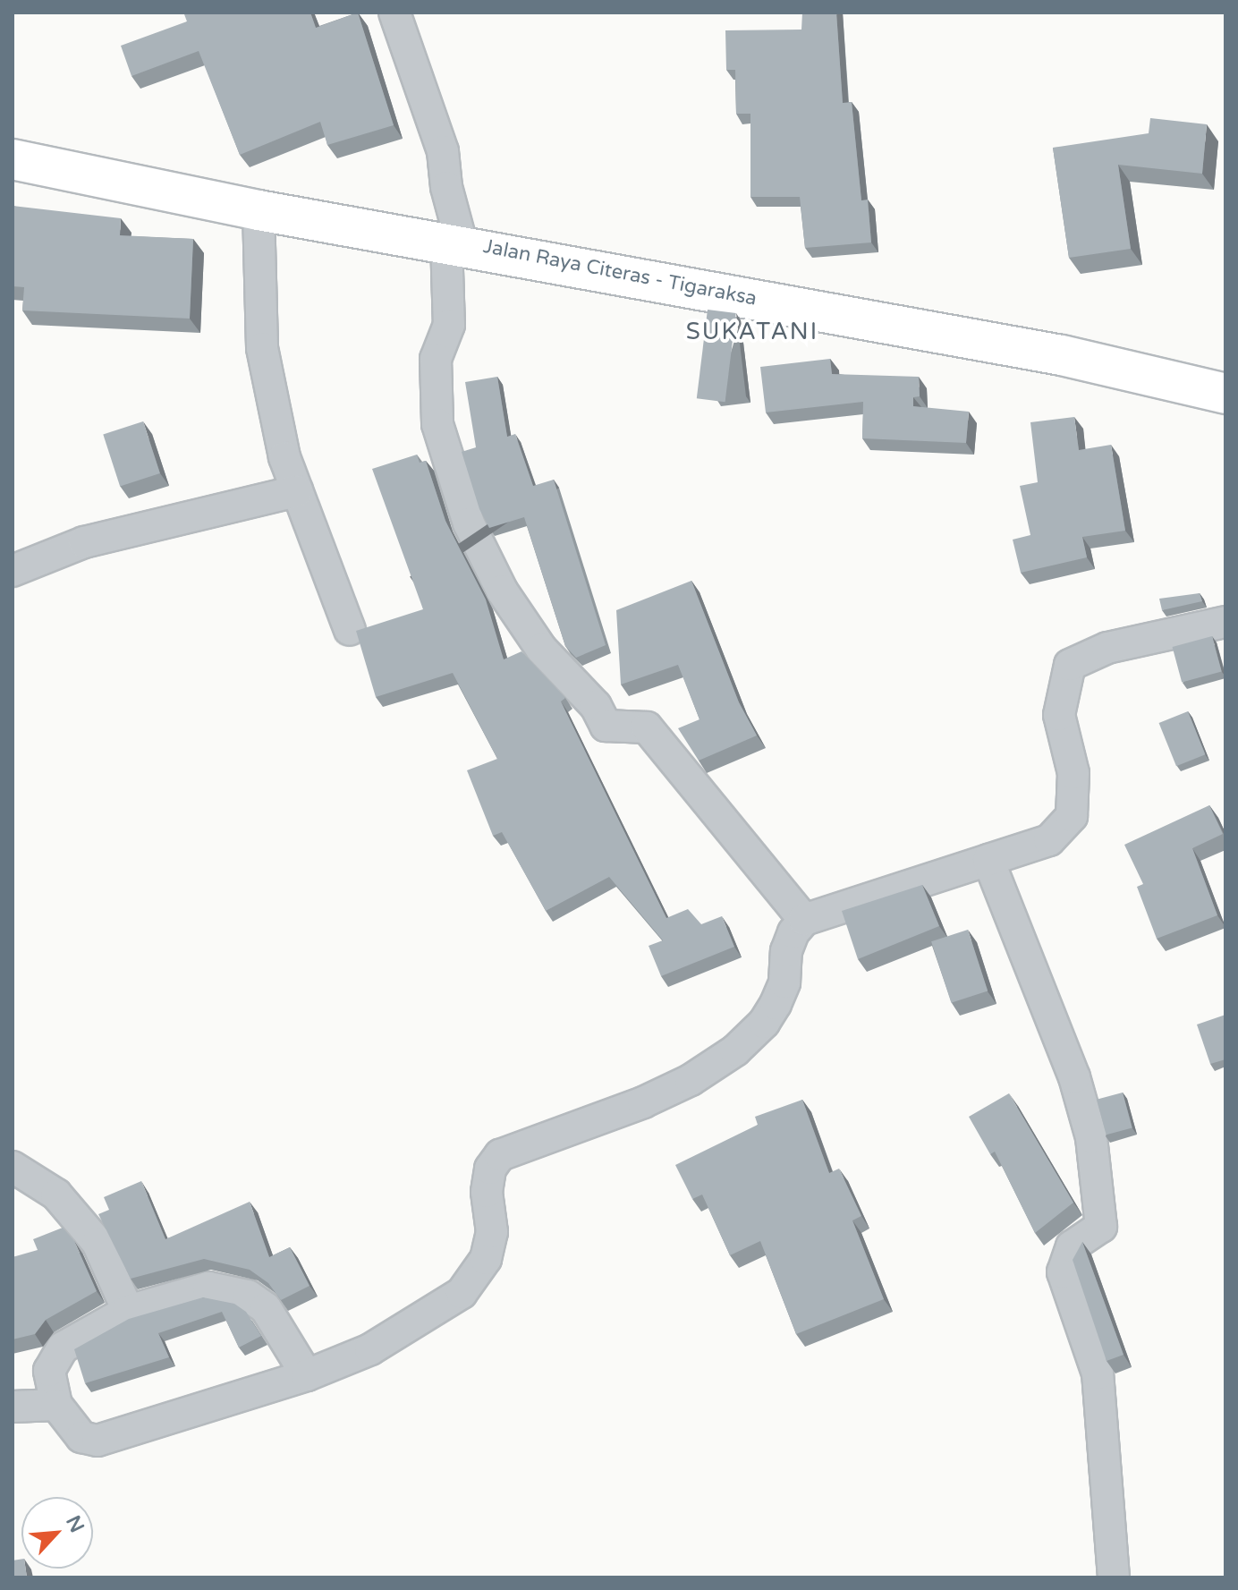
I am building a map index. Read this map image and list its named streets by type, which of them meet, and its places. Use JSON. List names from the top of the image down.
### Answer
{
  "streets": {
    "main road": ["Jalan Raya Citeras - Tigaraksa"]
  },
  "districts": ["SUKATANI"],
  "north": "top right"
}
